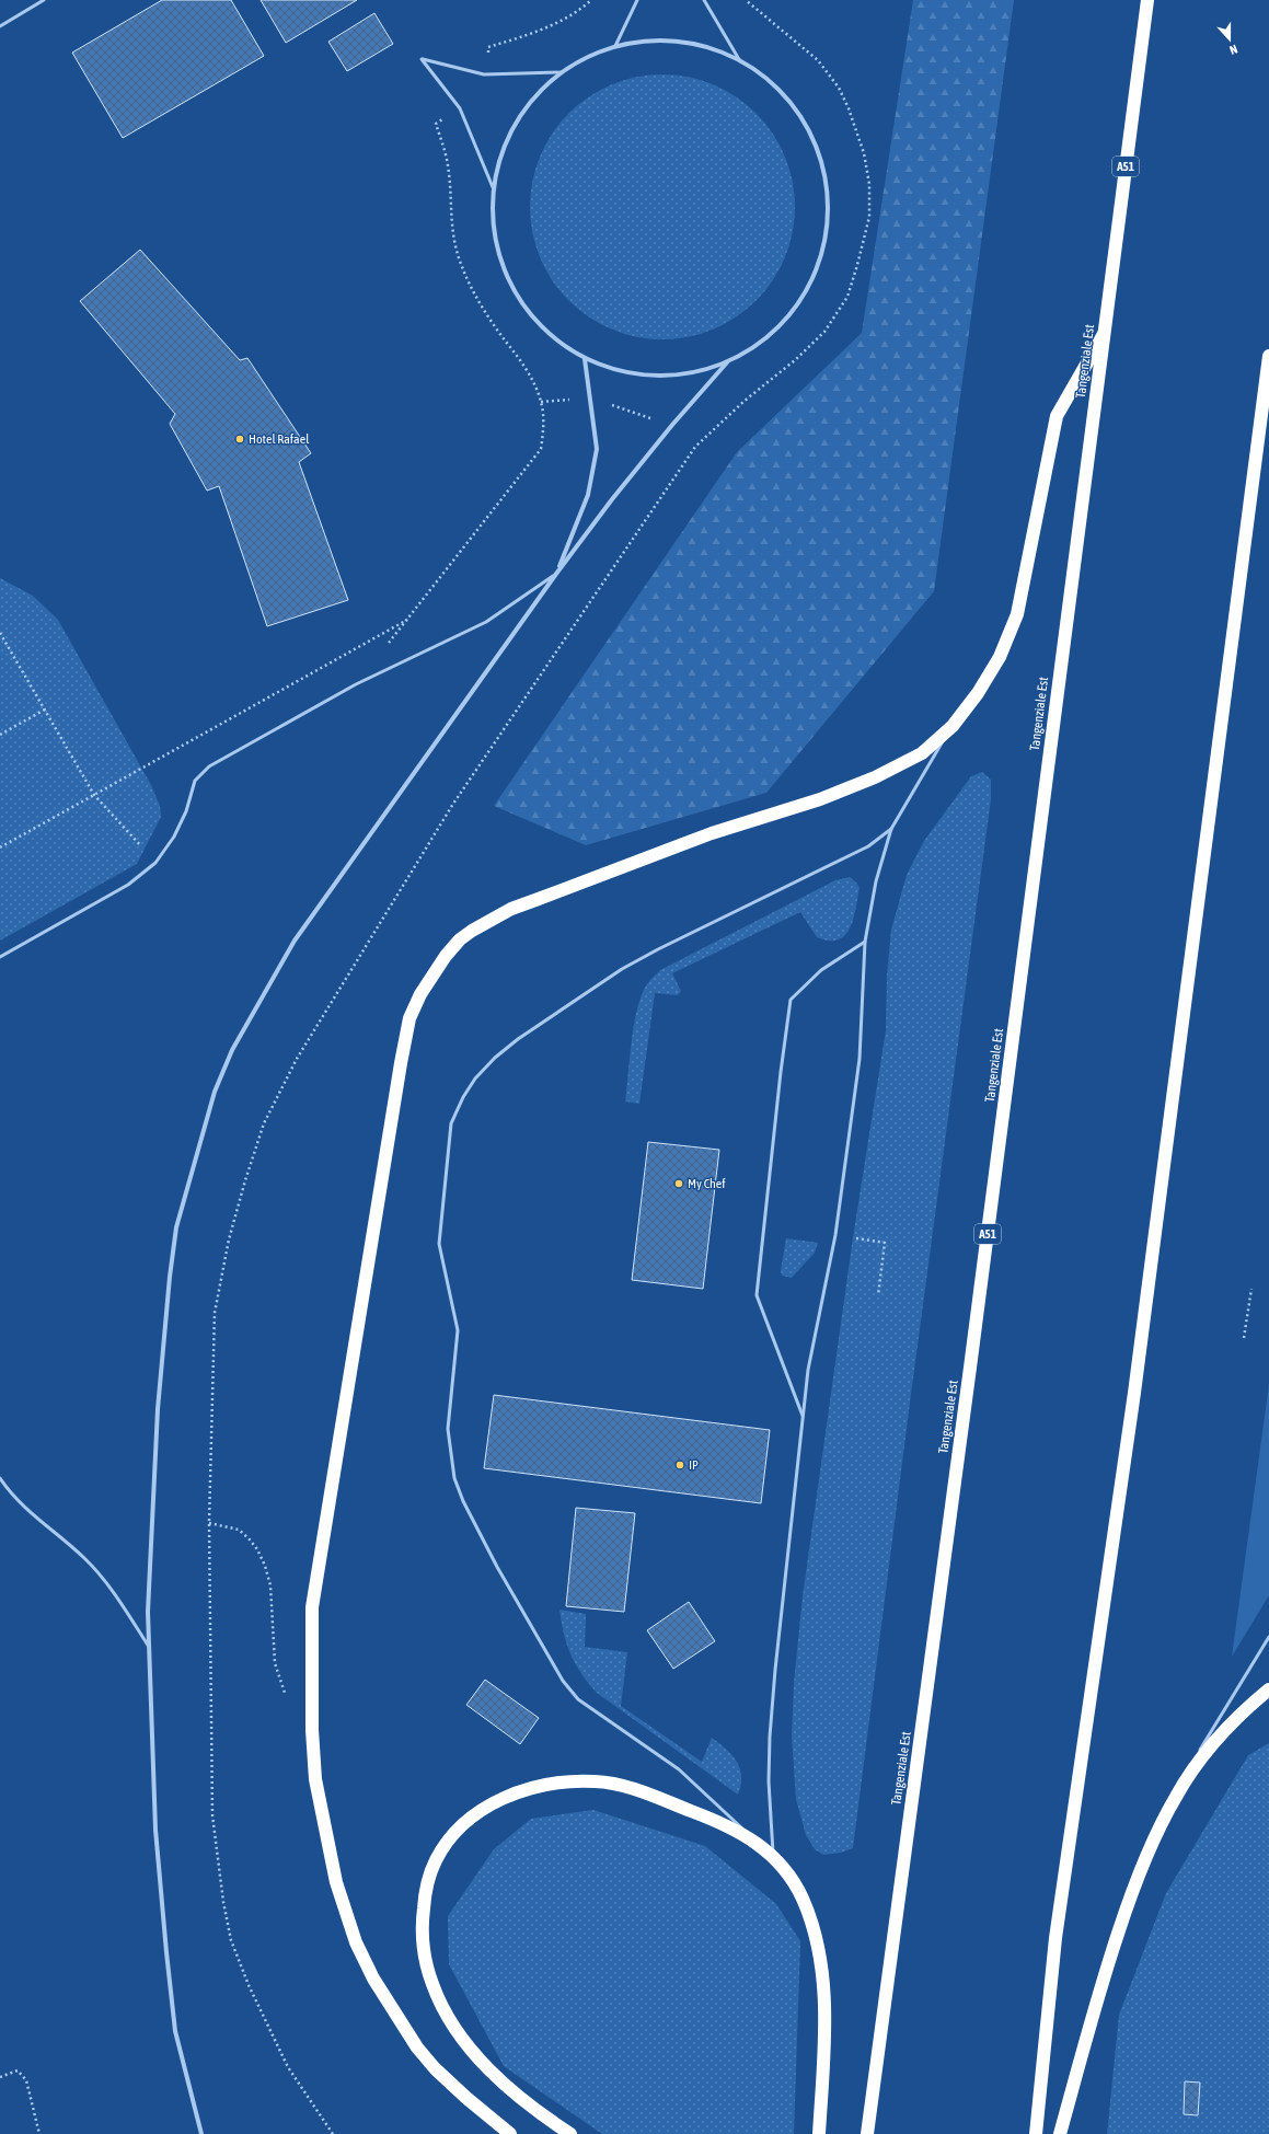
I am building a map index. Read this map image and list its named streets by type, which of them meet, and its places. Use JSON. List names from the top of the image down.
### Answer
{
  "streets": {
    "highway": ["A51", "Tangenziale Est"]
  },
  "places": ["Hotel Rafael", "My Chef", "IP"],
  "north": "bottom"
}
